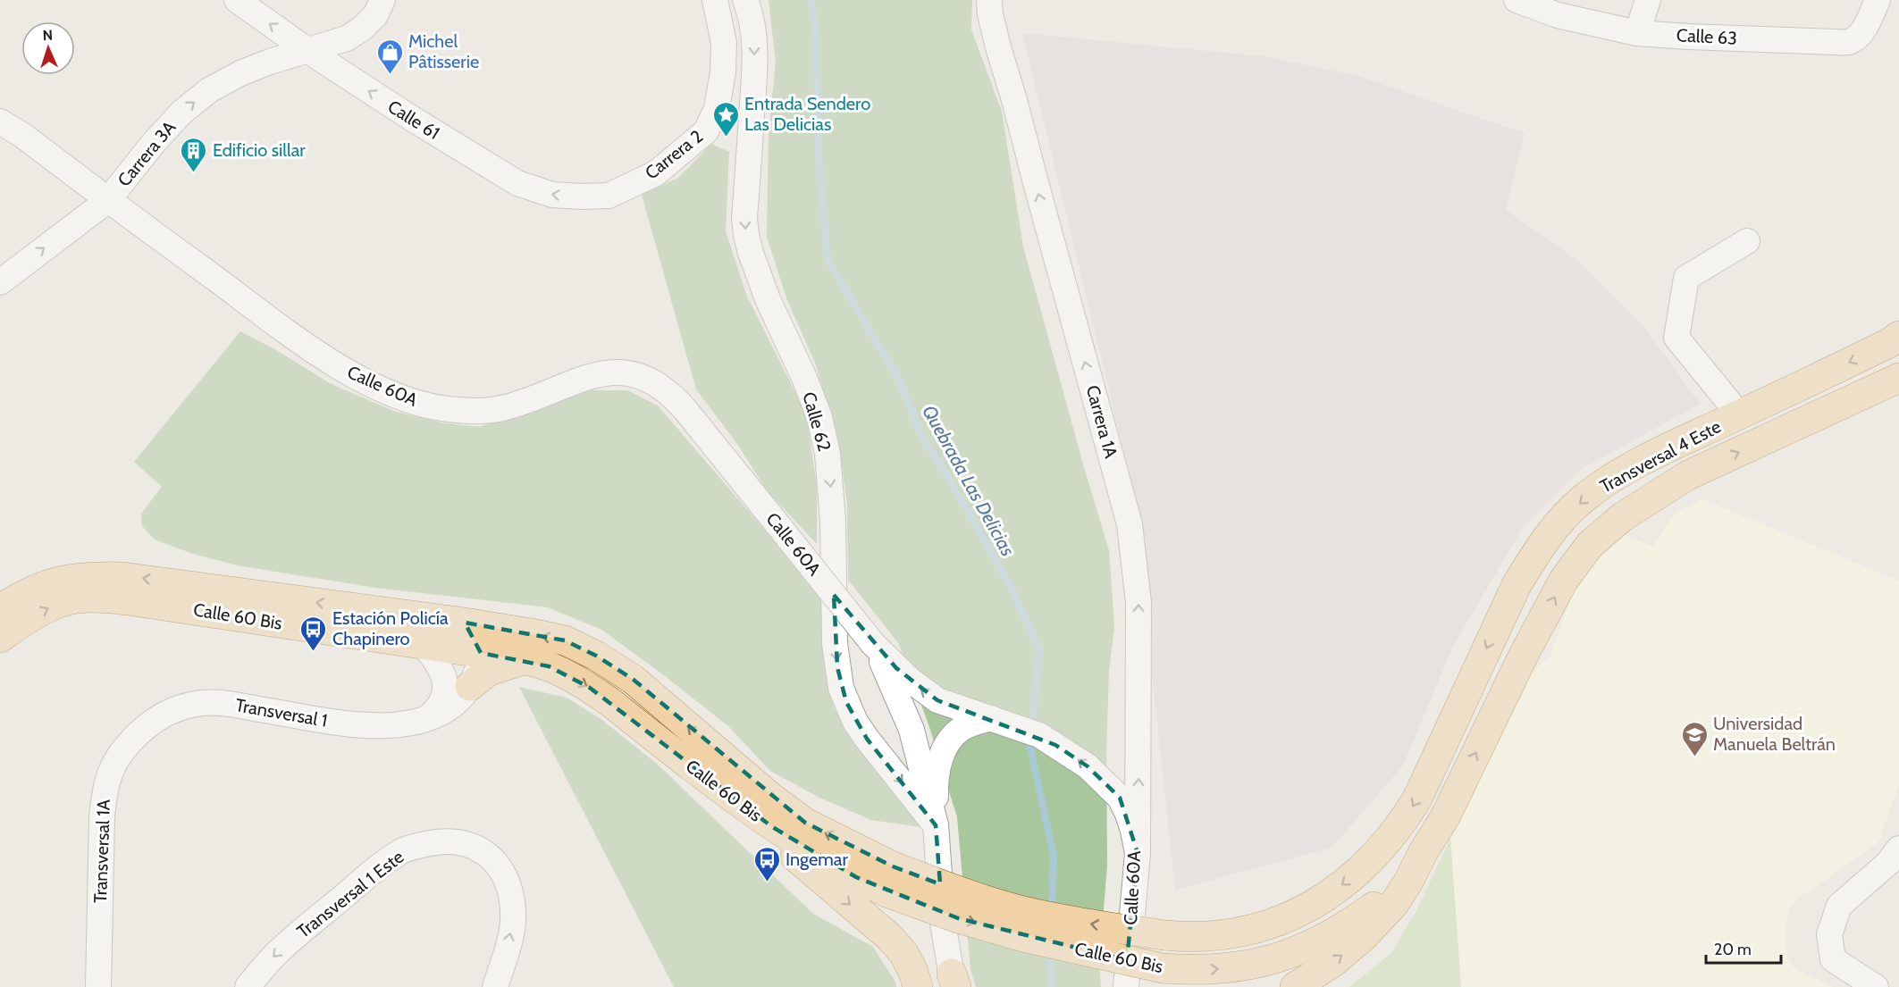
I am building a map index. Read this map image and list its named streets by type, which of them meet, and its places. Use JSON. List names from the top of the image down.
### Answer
{
  "streets": {
    "main road": ["Transversal 4 Este", "Calle 60 Bis"],
    "street": [
      "Calle 63",
      "Calle 61",
      "Carrera 3A",
      "Carrera 2",
      "Calle 60A",
      "Calle 62",
      "Carrera 1A",
      "Transversal 1",
      "Transversal 1A",
      "Transversal 1 Este"
    ]
  },
  "crossings": [
    ["Calle 61", "Carrera 3A"],
    ["Calle 61", "Carrera 2"],
    ["Carrera 3A", "Calle 60A"],
    ["Calle 60A", "Calle 62"],
    ["Calle 60A", "Carrera 1A"],
    ["Transversal 4 Este", "Calle 60 Bis"],
    ["Calle 60 Bis", "Transversal 1"],
    ["Transversal 1", "Transversal 1A"]
  ],
  "one_way": [
    "Calle 61",
    "Carrera 3A",
    "Calle 62",
    "Carrera 1A"
  ],
  "water": ["Quebrada Las Delicias"],
  "places": {
    "shop": ["Michel Pâtisserie"],
    "place": ["Entrada Sendero Las Delicias"],
    "building": ["Edificio sillar"],
    "bus stop": ["Estación Policía Chapinero", "Ingemar"],
    "school or university": ["Universidad Manuela Beltrán"]
  },
  "scale_bar": "20 m",
  "north": "top"
}
